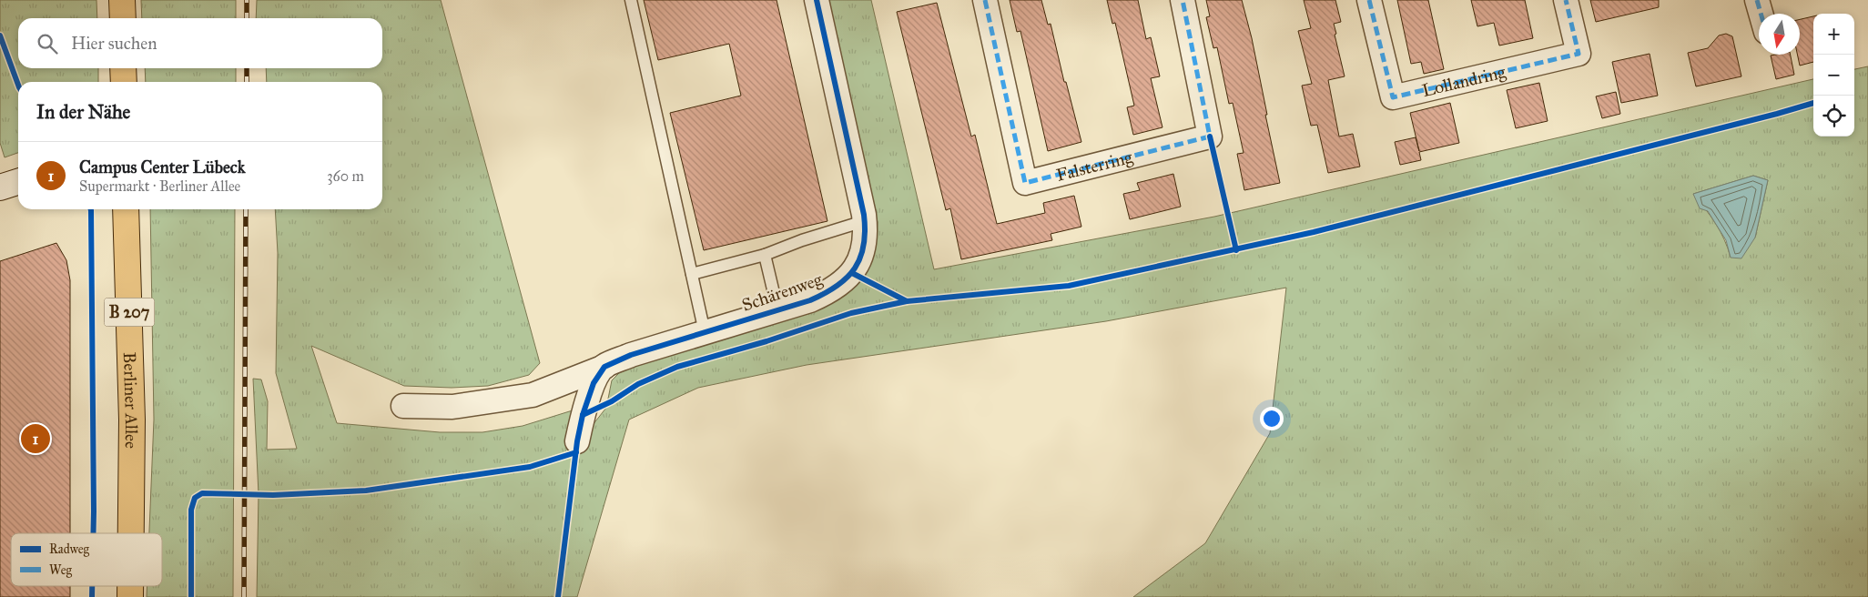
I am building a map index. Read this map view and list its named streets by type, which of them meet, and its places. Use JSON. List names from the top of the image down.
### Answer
{
  "streets": {
    "main road": ["B 207", "Berliner Allee"],
    "street": ["Lollandring", "Falsterring", "Schärenweg"]
  },
  "legend": ["Radweg", "Weg"],
  "north": "bottom",
  "page": {
    "map_buttons": ["+", "−"],
    "search": "Hier suchen",
    "heading": "In der Nähe",
    "list": [
      {
        "mark": "1",
        "name": "Campus Center Lübeck",
        "note": "Supermarkt · Berliner Allee",
        "value": "360 m"
      }
    ],
    "pins": "1"
  }
}
